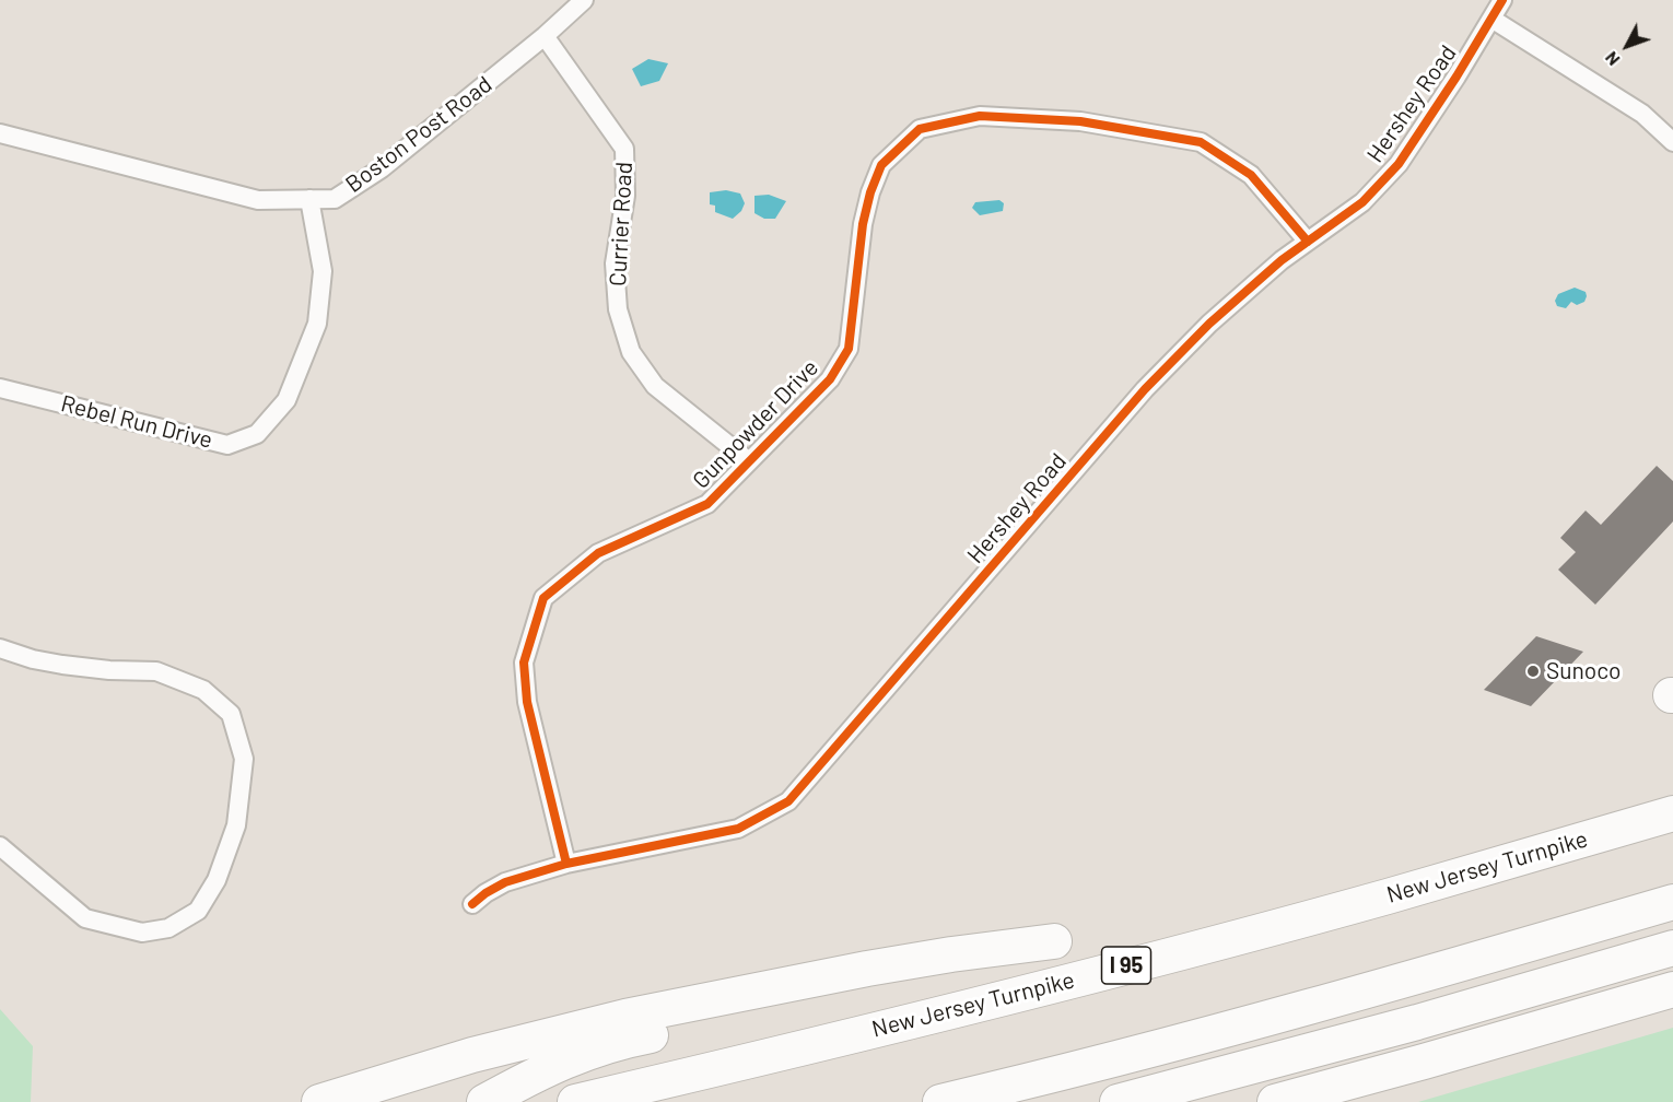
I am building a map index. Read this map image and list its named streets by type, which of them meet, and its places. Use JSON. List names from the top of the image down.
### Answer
{
  "streets": {
    "highway": ["New Jersey Turnpike", "I 95"],
    "street": [
      "Hershey Road",
      "Boston Post Road",
      "Currier Road",
      "Rebel Run Drive",
      "Gunpowder Drive"
    ]
  },
  "crossings": [
    ["Hershey Road", "Gunpowder Drive"],
    ["Boston Post Road", "Currier Road"],
    ["Boston Post Road", "Rebel Run Drive"],
    ["Currier Road", "Gunpowder Drive"]
  ],
  "places": ["Sunoco"],
  "north": "bottom left"
}
